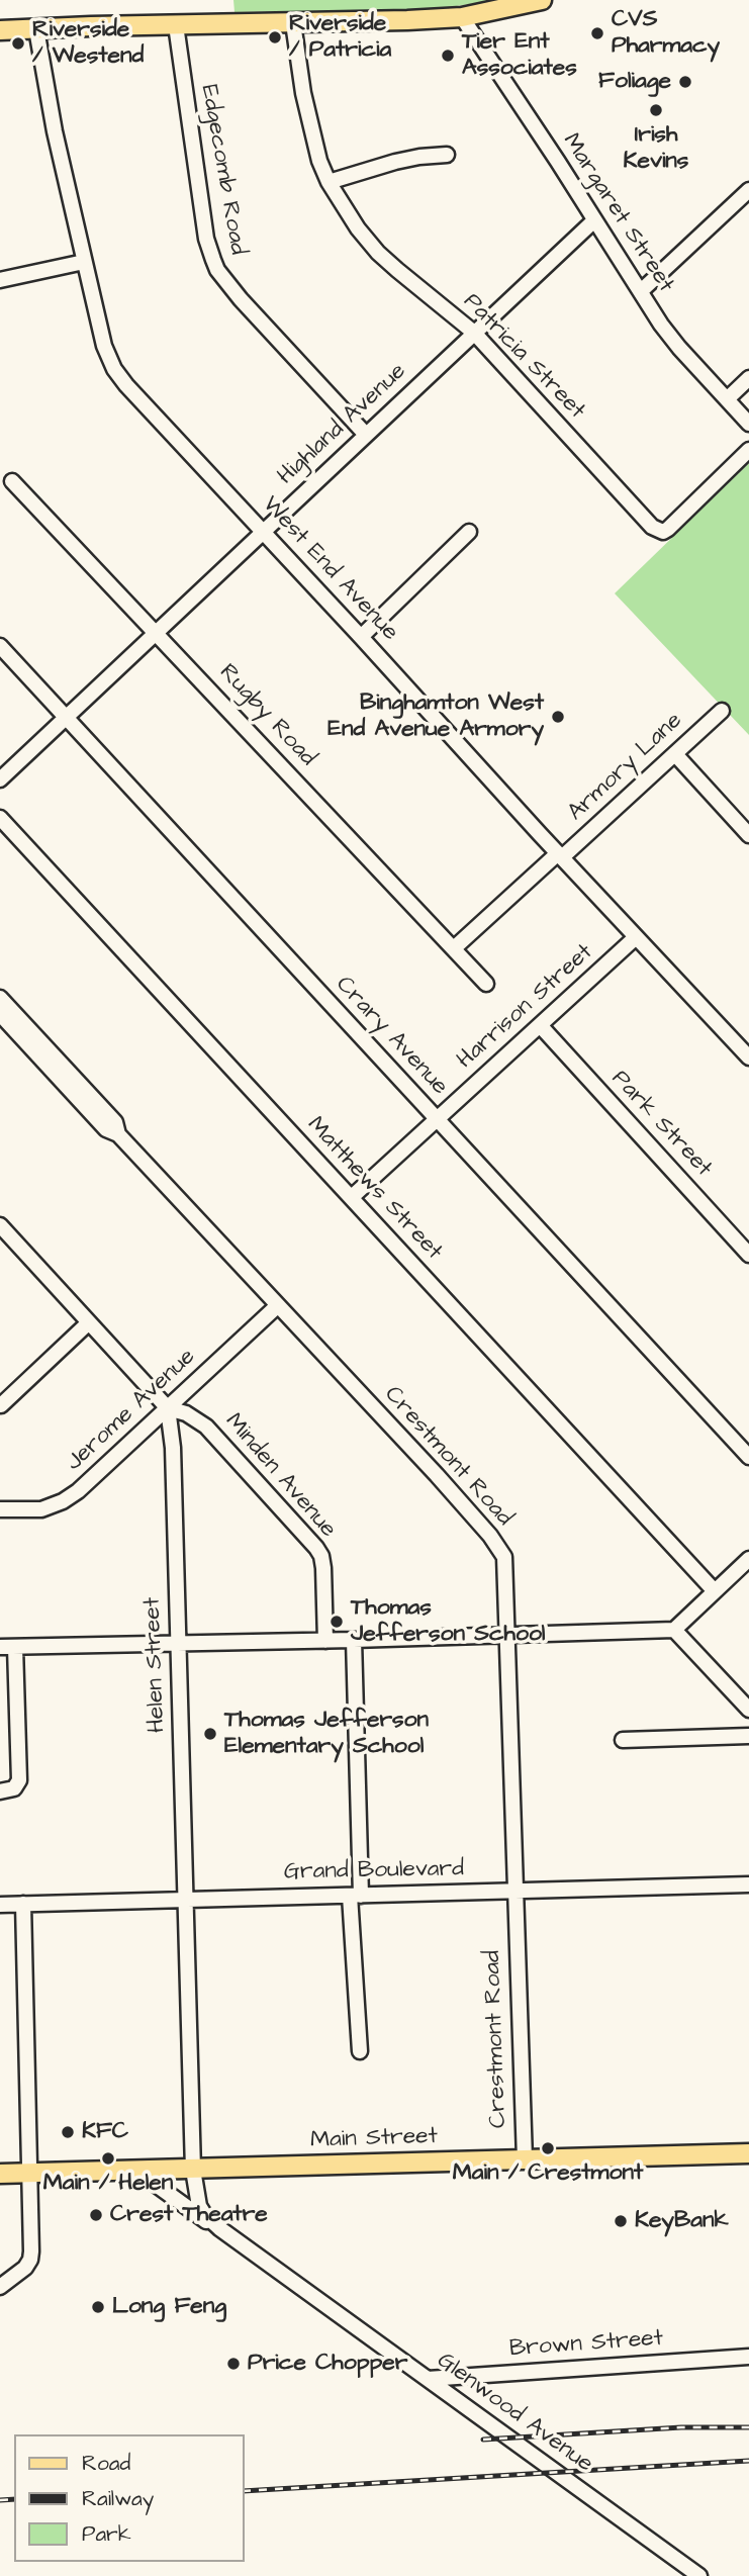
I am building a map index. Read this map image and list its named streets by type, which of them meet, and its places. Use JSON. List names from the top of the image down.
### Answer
{
  "streets": {
    "main road": ["Main Street"],
    "street": [
      "Edgecomb Road",
      "Margaret Street",
      "Patricia Street",
      "Highland Avenue",
      "West End Avenue",
      "Rugby Road",
      "Armory Lane",
      "Harrison Street",
      "Crary Avenue",
      "Park Street",
      "Matthews Street",
      "Jerome Avenue",
      "Crestmont Road",
      "Minden Avenue",
      "Helen Street",
      "Grand Boulevard",
      "Brown Street",
      "Glenwood Avenue"
    ]
  },
  "crossings": [
    ["Edgecomb Road", "Highland Avenue"],
    ["Margaret Street", "Highland Avenue"],
    ["Patricia Street", "Highland Avenue"],
    ["Highland Avenue", "West End Avenue"],
    ["Highland Avenue", "Rugby Road"],
    ["Highland Avenue", "Crary Avenue"],
    ["West End Avenue", "Armory Lane"],
    ["West End Avenue", "Harrison Street"],
    ["Rugby Road", "Armory Lane"],
    ["Harrison Street", "Crary Avenue"],
    ["Harrison Street", "Park Street"],
    ["Harrison Street", "Matthews Street"],
    ["Jerome Avenue", "Crestmont Road"],
    ["Jerome Avenue", "Minden Avenue"],
    ["Jerome Avenue", "Helen Street"],
    ["Crestmont Road", "Grand Boulevard"],
    ["Crestmont Road", "Main Street"],
    ["Minden Avenue", "Helen Street"],
    ["Helen Street", "Grand Boulevard"],
    ["Helen Street", "Main Street"],
    ["Helen Street", "Glenwood Avenue"],
    ["Main Street", "Glenwood Avenue"],
    ["Brown Street", "Glenwood Avenue"]
  ],
  "places": [
    "CVS Pharmacy",
    "Riverside / Patricia",
    "Riverside / Westend",
    "Tier Ent Associates",
    "Foliage",
    "Irish Kevins",
    "Binghamton West End Avenue Armory",
    "Thomas Jefferson School",
    "Thomas Jefferson Elementary School",
    "KFC",
    "Main / Crestmont",
    "Main / Helen",
    "Crest Theatre",
    "KeyBank",
    "Long Feng",
    "Price Chopper"
  ],
  "legend": ["Road", "Railway", "Park"]
}
